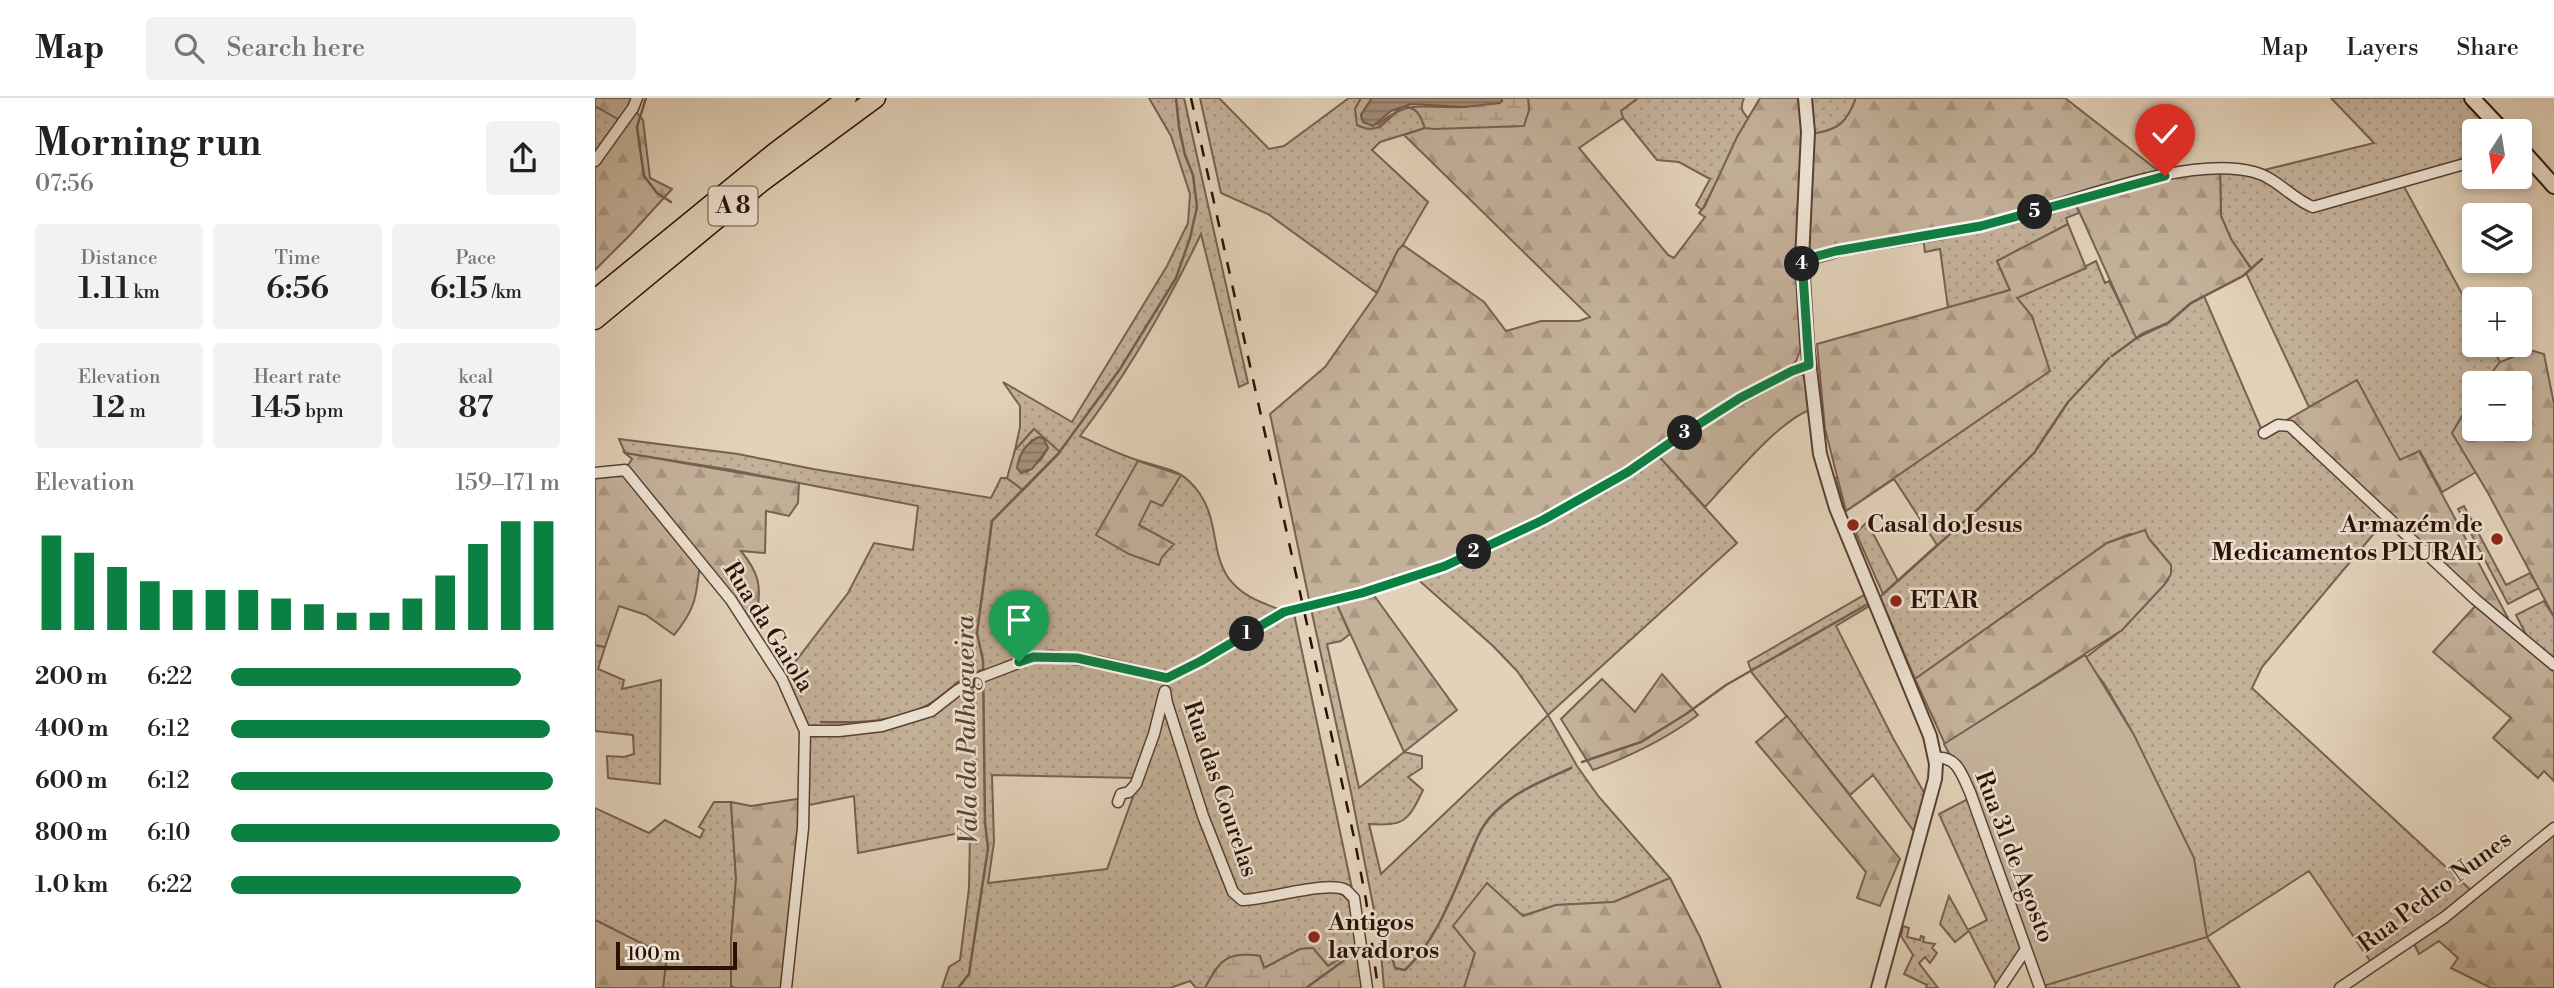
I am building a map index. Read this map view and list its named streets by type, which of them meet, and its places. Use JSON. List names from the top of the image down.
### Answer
{
  "streets": {
    "highway": ["A 8"],
    "street": [
      "Rua da Gaiola",
      "Rua das Courelas",
      "Rua 31 de Agosto",
      "Rua Pedro Nunes"
    ]
  },
  "water": ["Vala da Palhagueira"],
  "places": [
    "Casal do Jesus",
    "Armazém de Medicamentos PLURAL",
    "ETAR",
    "Antigos lavadoros"
  ],
  "scale_bar": "100 m",
  "north": "bottom",
  "page": {
    "header": "Map",
    "search": "Search here",
    "nav": ["Map", "Layers", "Share"],
    "heading": ["Morning run", "07:56"],
    "map_buttons": ["+", "−"],
    "pins": [
      "5",
      "4",
      "3",
      "2",
      "1"
    ],
    "stats": [
      ["Distance", "1.11 km"],
      ["Time", "6:56"],
      ["Pace", "6:15 /km"],
      ["Elevation", "12 m"],
      ["Heart rate", "145 bpm"],
      ["kcal", "87"]
    ],
    "chart": ["Elevation", "159–171 m"],
    "list": [
      {
        "name": "200 m",
        "note": "6:22"
      },
      {
        "name": "400 m",
        "note": "6:12"
      },
      {
        "name": "600 m",
        "note": "6:12"
      },
      {
        "name": "800 m",
        "note": "6:10"
      },
      {
        "name": "1.0 km",
        "note": "6:22"
      }
    ],
    "scale": "100 m"
  }
}
